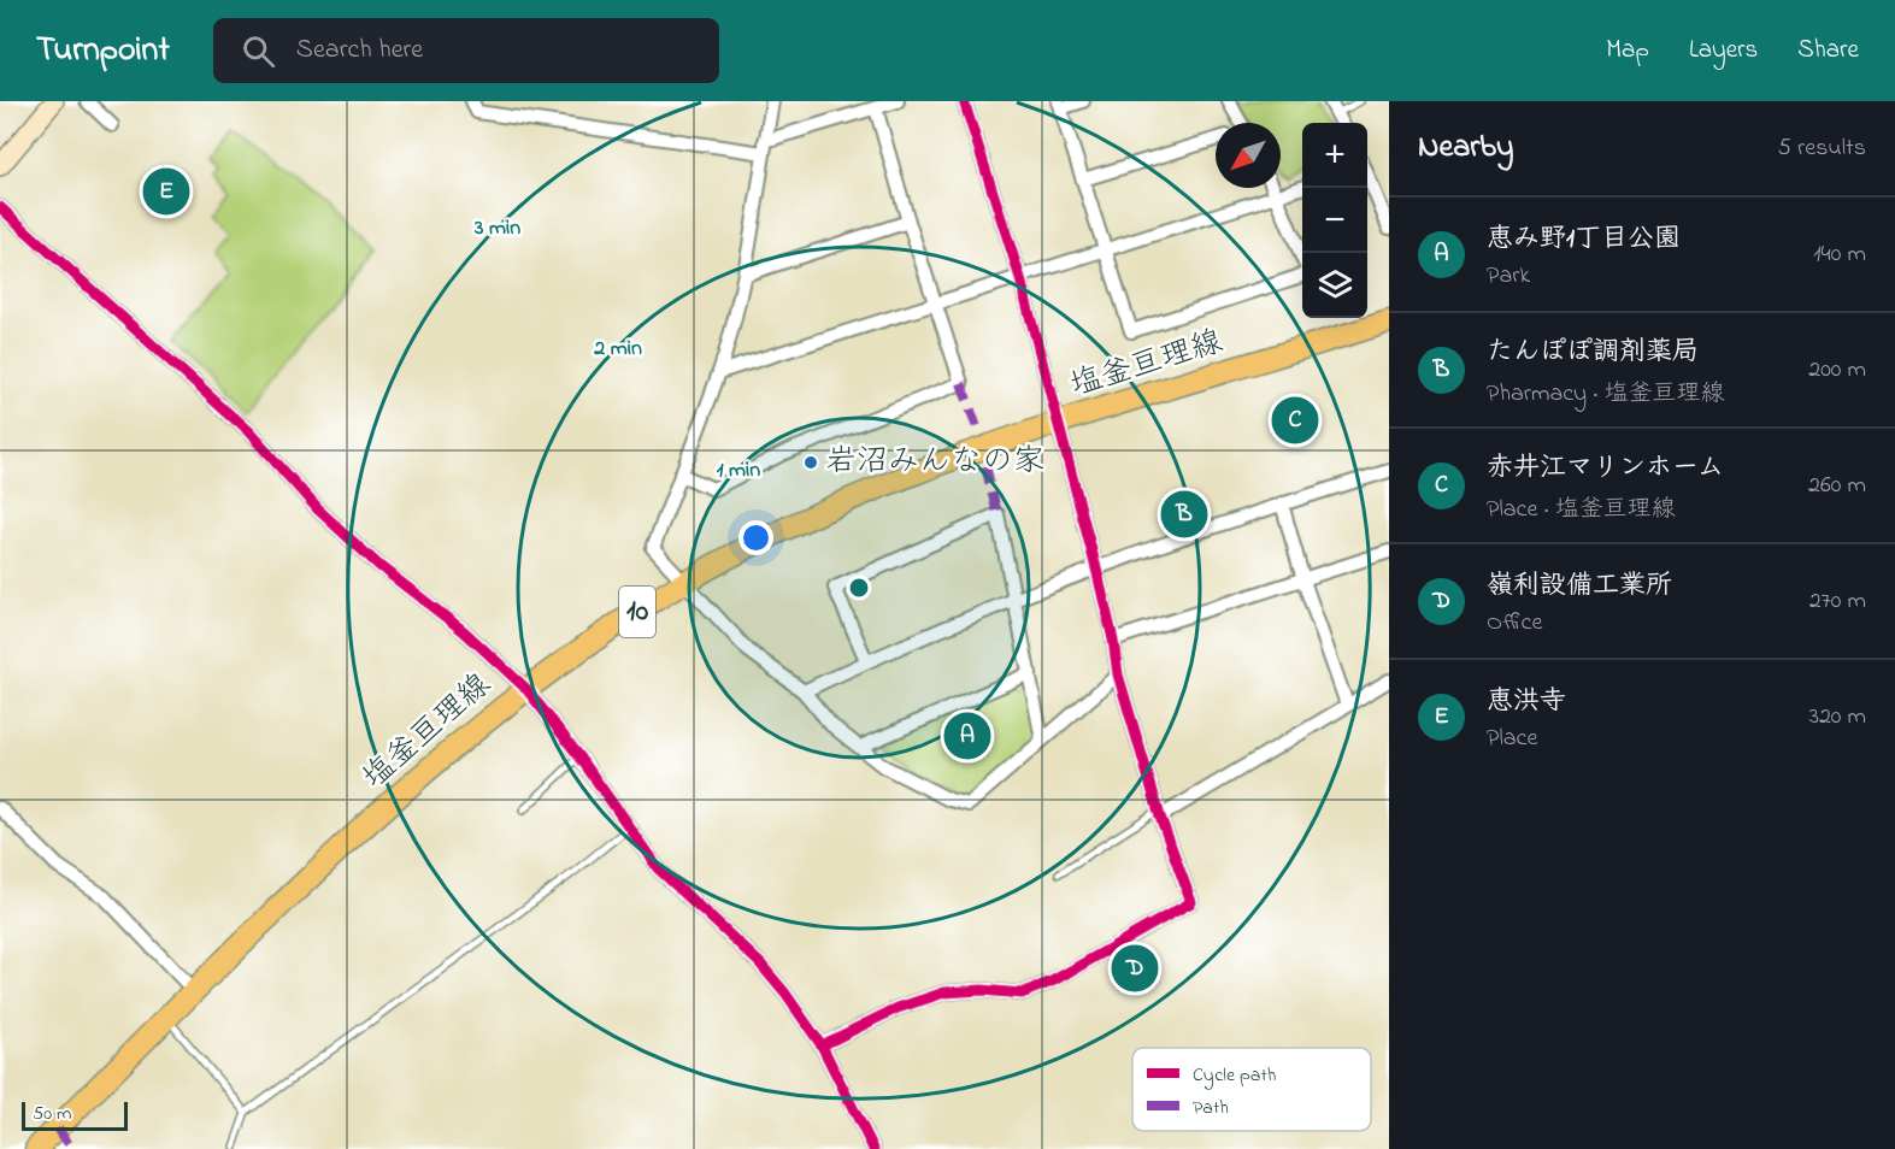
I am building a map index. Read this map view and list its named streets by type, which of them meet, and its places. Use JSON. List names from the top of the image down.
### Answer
{
  "streets": {
    "main road": ["塩釜亘理線", "10"]
  },
  "places": ["岩沼みんなの家"],
  "legend": ["Cycle path", "Path"],
  "scale_bar": "50 m",
  "north": "bottom left",
  "page": {
    "header": "Turnpoint",
    "search": "Search here",
    "nav": ["Map", "Layers", "Share"],
    "heading": ["Nearby", "5 results"],
    "map_buttons": ["+", "−"],
    "pins": [
      "E",
      "C",
      "B",
      "A",
      "D"
    ],
    "list": [
      {
        "mark": "A",
        "name": "恵み野1丁目公園",
        "note": "Park",
        "value": "140 m"
      },
      {
        "mark": "B",
        "name": "たんぽぽ調剤薬局",
        "note": "Pharmacy · 塩釜亘理線",
        "value": "200 m"
      },
      {
        "mark": "C",
        "name": "赤井江マリンホーム",
        "note": "Place · 塩釜亘理線",
        "value": "260 m"
      },
      {
        "mark": "D",
        "name": "嶺利設備工業所",
        "note": "Office",
        "value": "270 m"
      },
      {
        "mark": "E",
        "name": "恵洪寺",
        "note": "Place",
        "value": "320 m"
      }
    ],
    "scale": "50 m"
  },
  "rings": ["3 min", "2 min", "1 min"]
}
